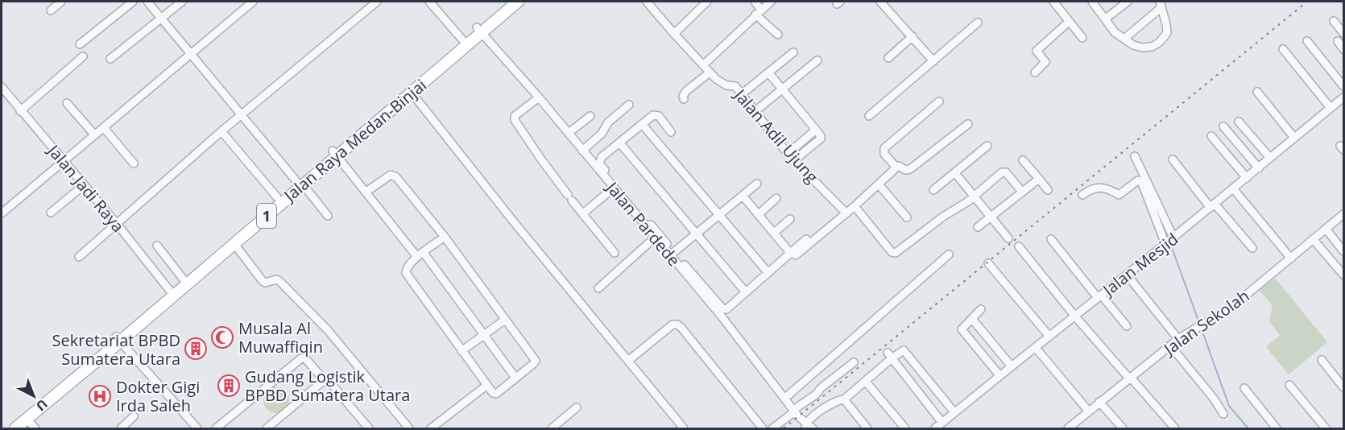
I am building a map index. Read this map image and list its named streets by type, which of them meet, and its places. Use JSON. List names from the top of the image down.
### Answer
{
  "streets": {
    "highway": ["Jalan Raya Medan-Binjai", "1"],
    "street": [
      "Jalan Adil Ujung",
      "Jalan Jadi Raya",
      "Jalan Pardede",
      "Jalan Mesjid",
      "Jalan Sekolah"
    ]
  },
  "crossings": [
    ["Jalan Raya Medan-Binjai", "Jalan Jadi Raya"],
    ["Jalan Raya Medan-Binjai", "Jalan Pardede"]
  ],
  "places": {
    "mosque": ["Musala Al Muwaffiqin"],
    "building": ["Sekretariat BPBD Sumatera Utara", "Gudang Logistik BPBD Sumatera Utara"],
    "hospital": ["Dokter Gigi Irda Saleh"]
  },
  "north": "bottom right"
}
